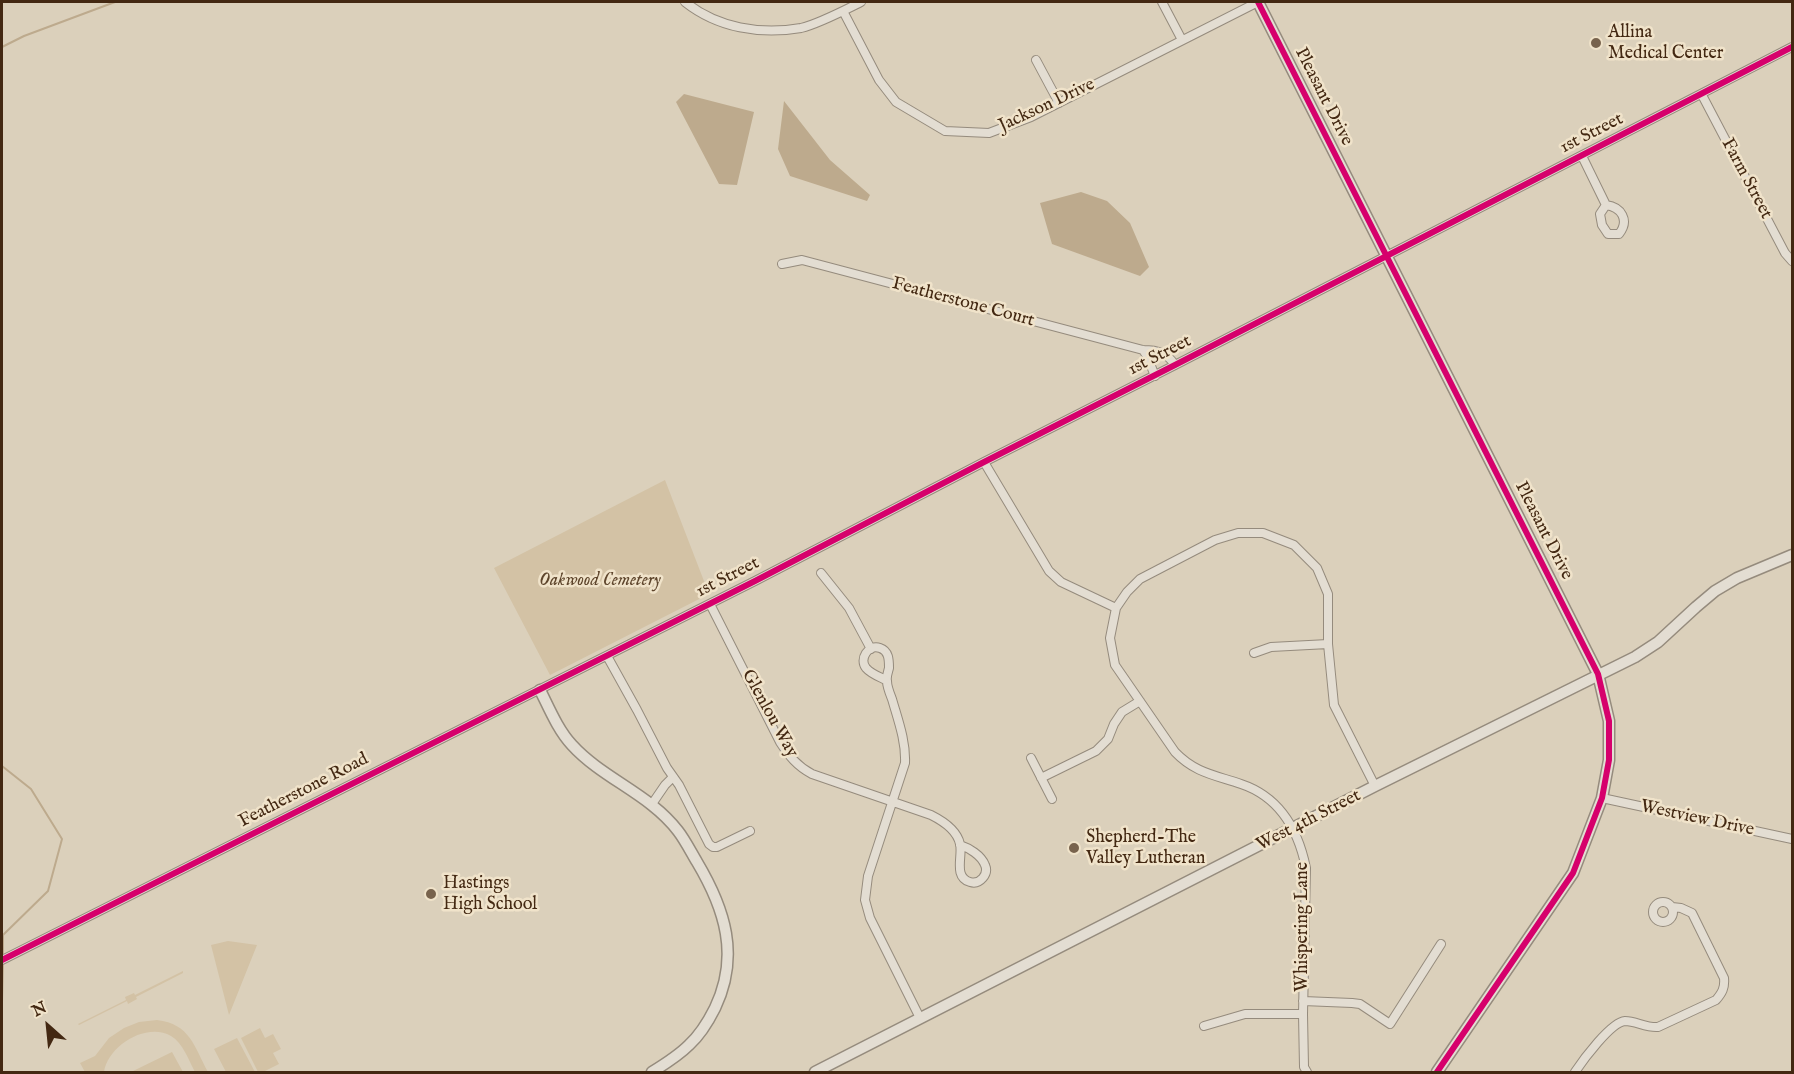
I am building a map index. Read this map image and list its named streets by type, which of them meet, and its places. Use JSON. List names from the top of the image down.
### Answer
{
  "streets": {
    "street": [
      "Pleasant Drive",
      "Jackson Drive",
      "1st Street",
      "Farm Street",
      "Featherstone Court",
      "Glenlou Way",
      "Featherstone Road",
      "Westview Drive",
      "West 4th Street",
      "Whispering Lane"
    ]
  },
  "crossings": [
    ["Pleasant Drive", "Jackson Drive"],
    ["Pleasant Drive", "1st Street"],
    ["Pleasant Drive", "Westview Drive"],
    ["Pleasant Drive", "West 4th Street"],
    ["1st Street", "Farm Street"],
    ["1st Street", "Featherstone Court"],
    ["1st Street", "Glenlou Way"],
    ["1st Street", "Featherstone Road"],
    ["West 4th Street", "Whispering Lane"]
  ],
  "parks": ["Oakwood Cemetery"],
  "places": ["Allina Medical Center", "Shepherd-The Valley Lutheran", "Hastings High School"],
  "north": "top left"
}
